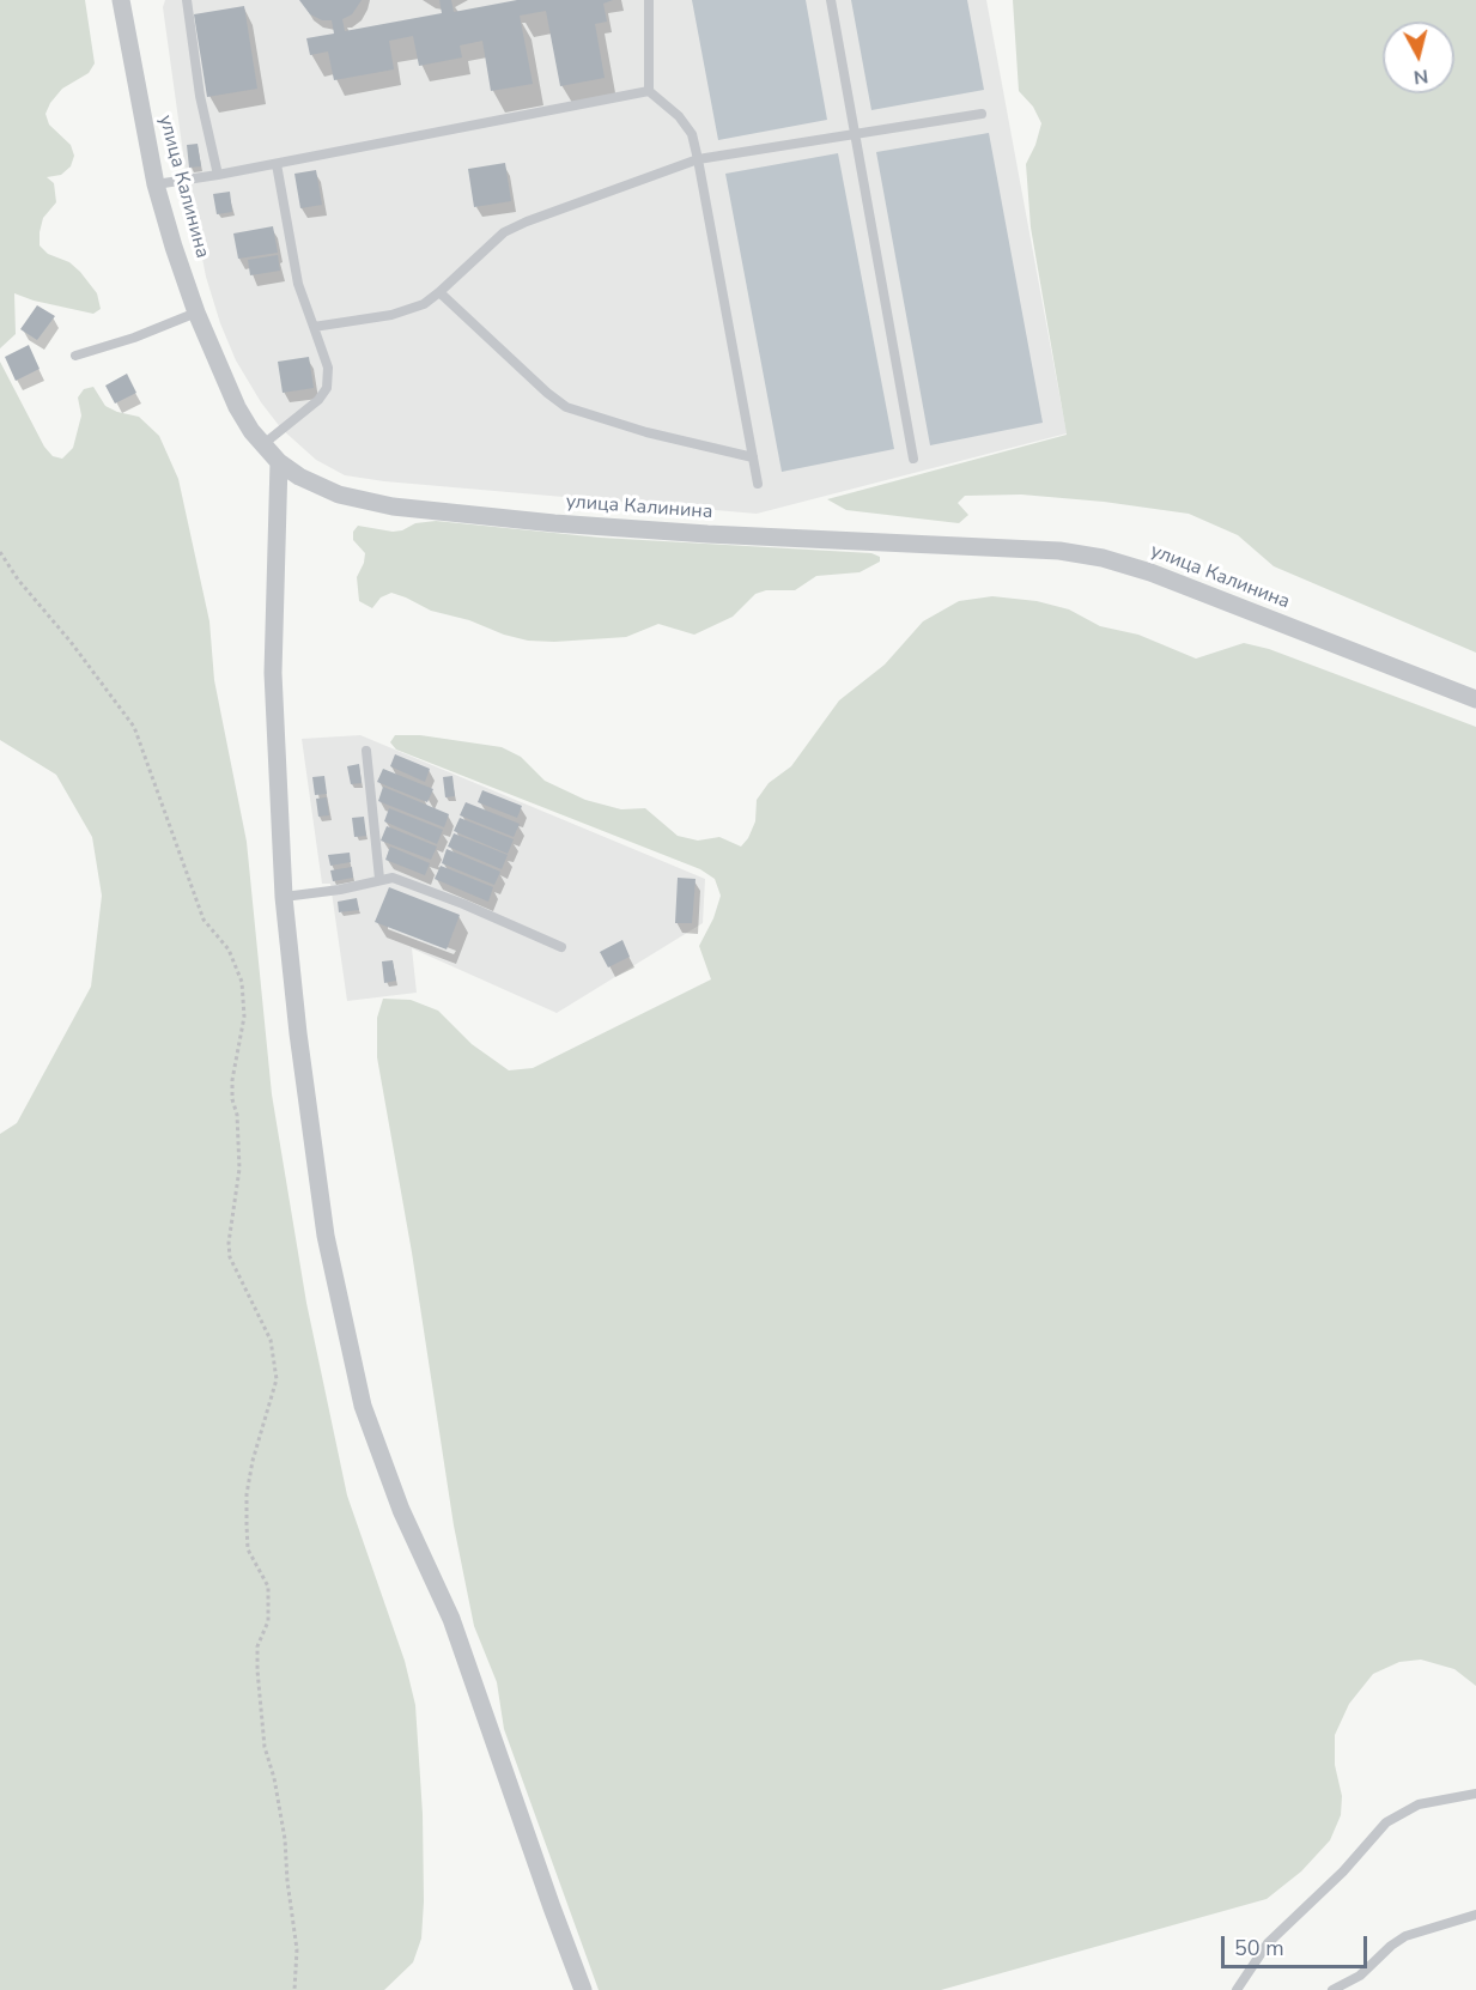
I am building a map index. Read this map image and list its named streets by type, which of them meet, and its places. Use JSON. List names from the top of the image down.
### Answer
{
  "streets": {
    "street": ["улица Калинина"]
  },
  "scale_bar": "50 m",
  "north": "bottom"
}
